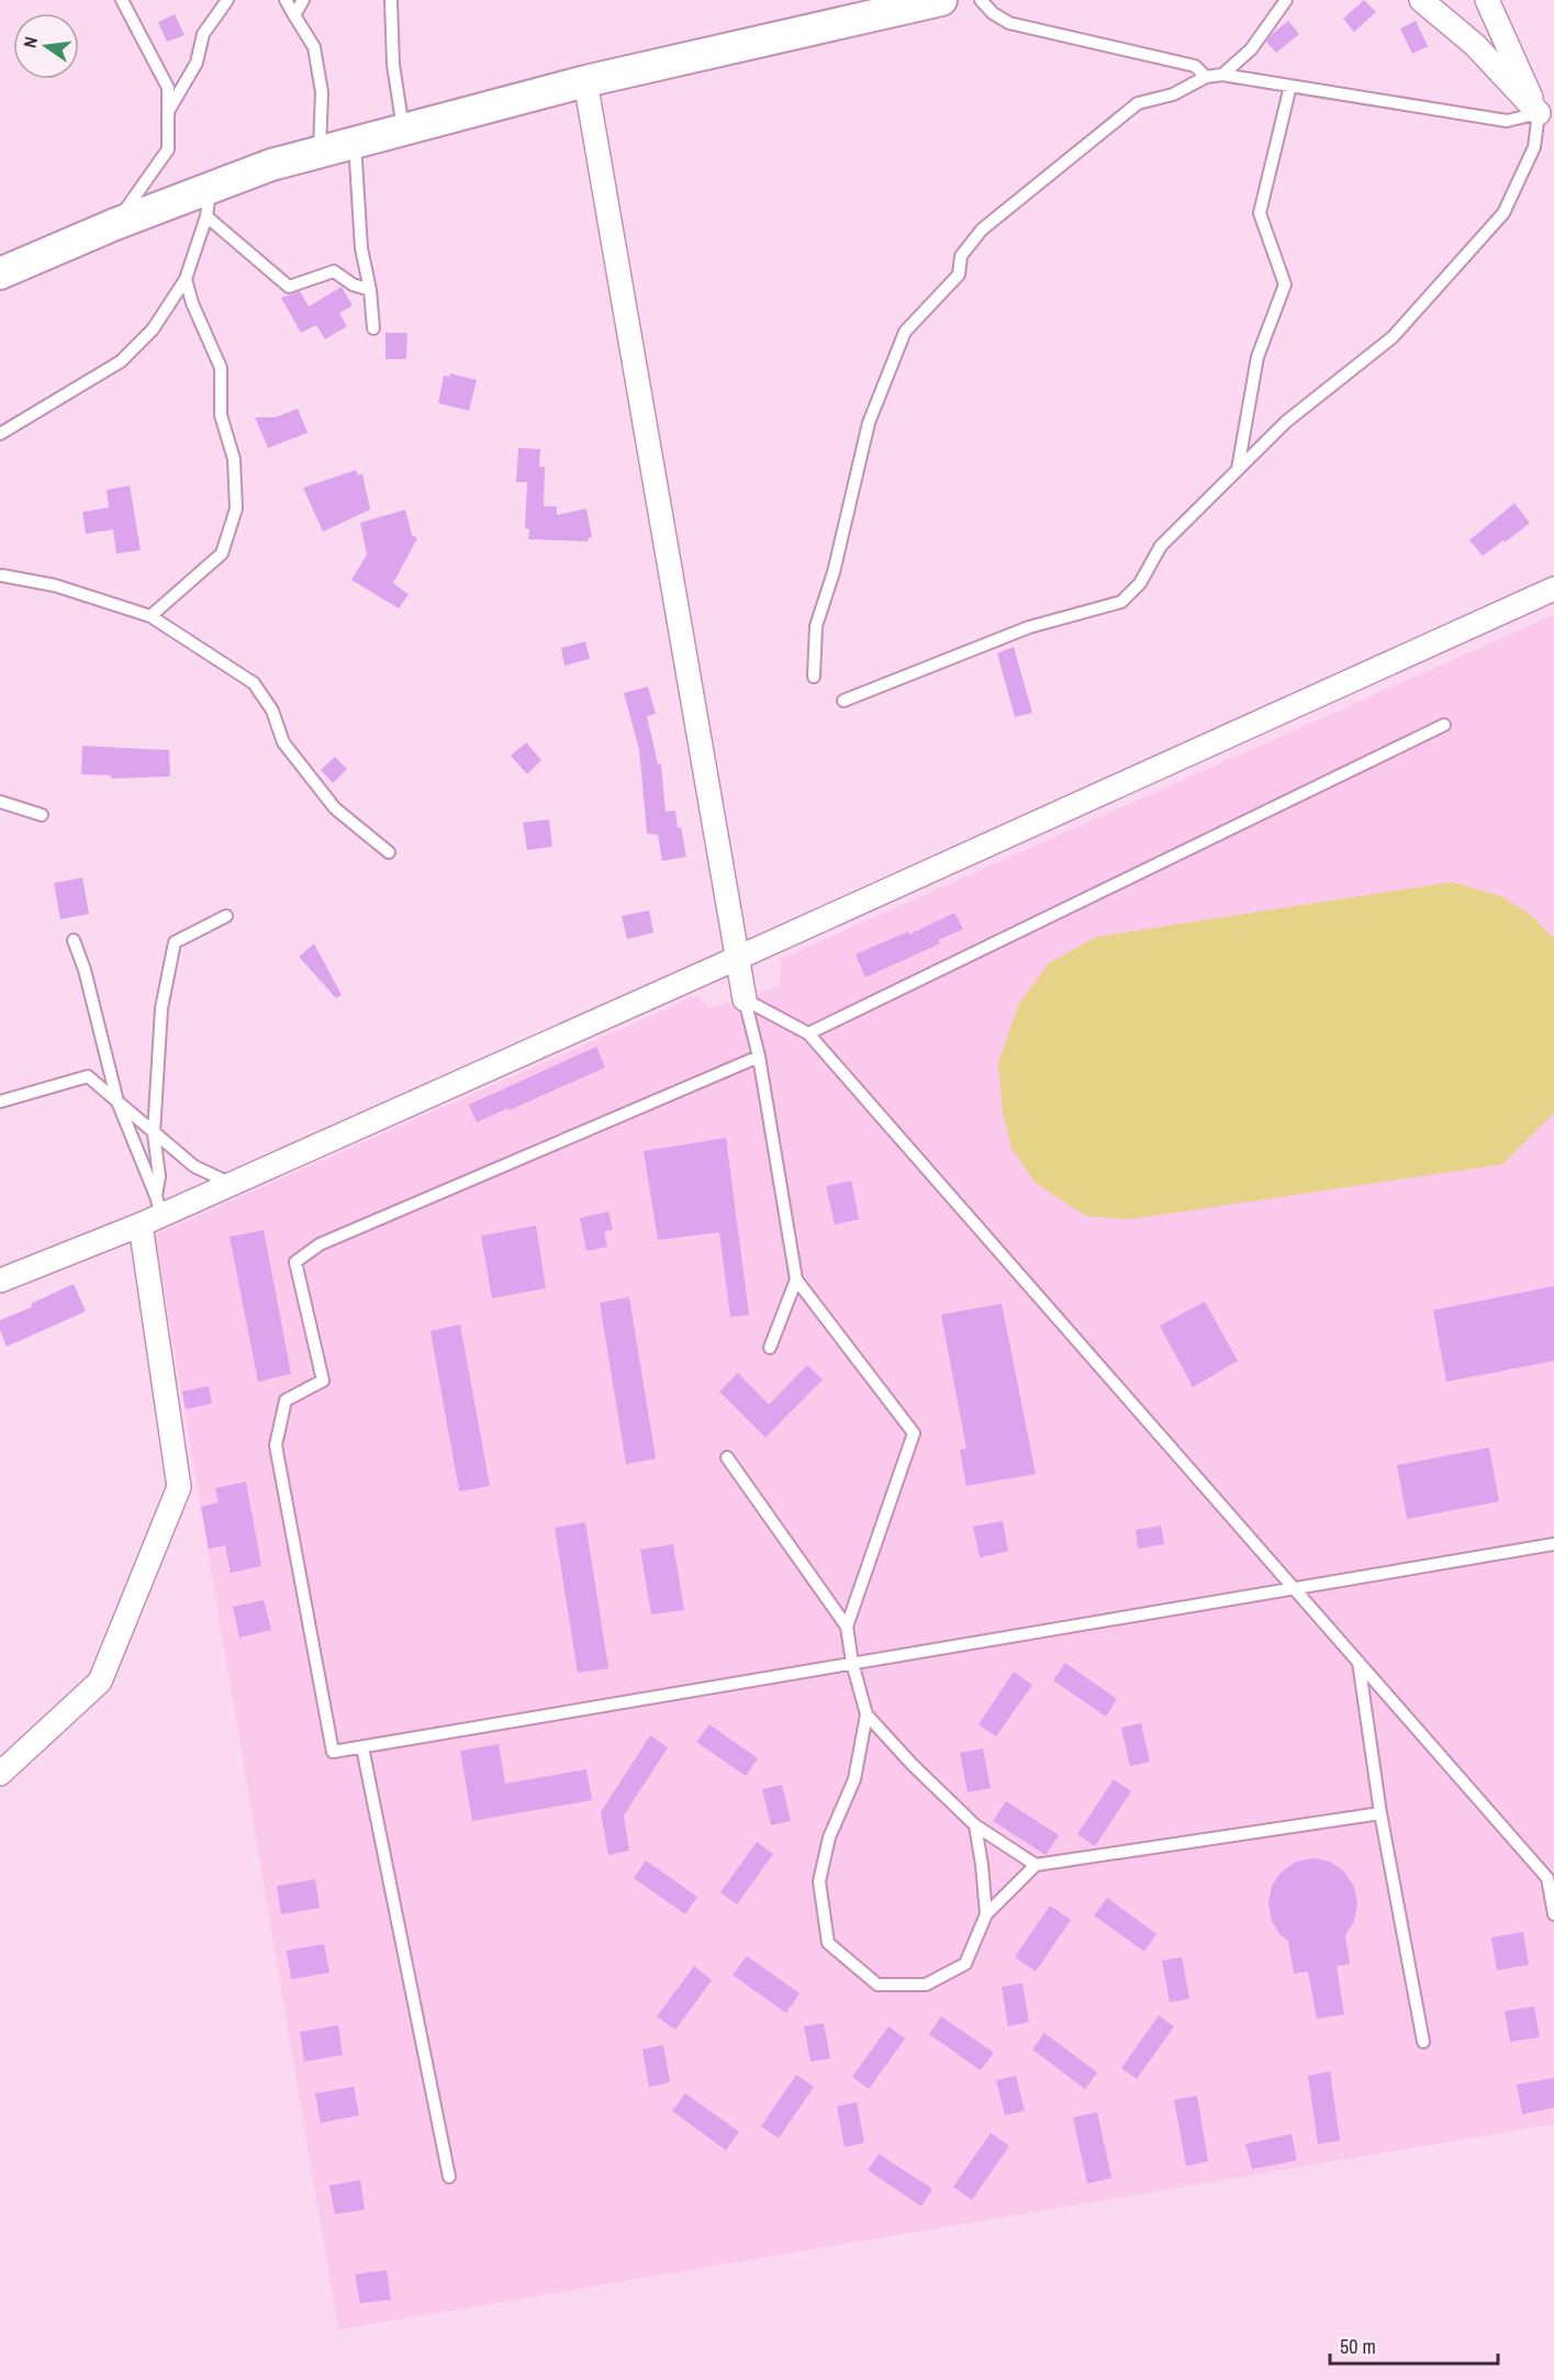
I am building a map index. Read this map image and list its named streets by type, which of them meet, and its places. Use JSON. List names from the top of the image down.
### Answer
{
  "scale_bar": "50 m",
  "north": "left"
}
